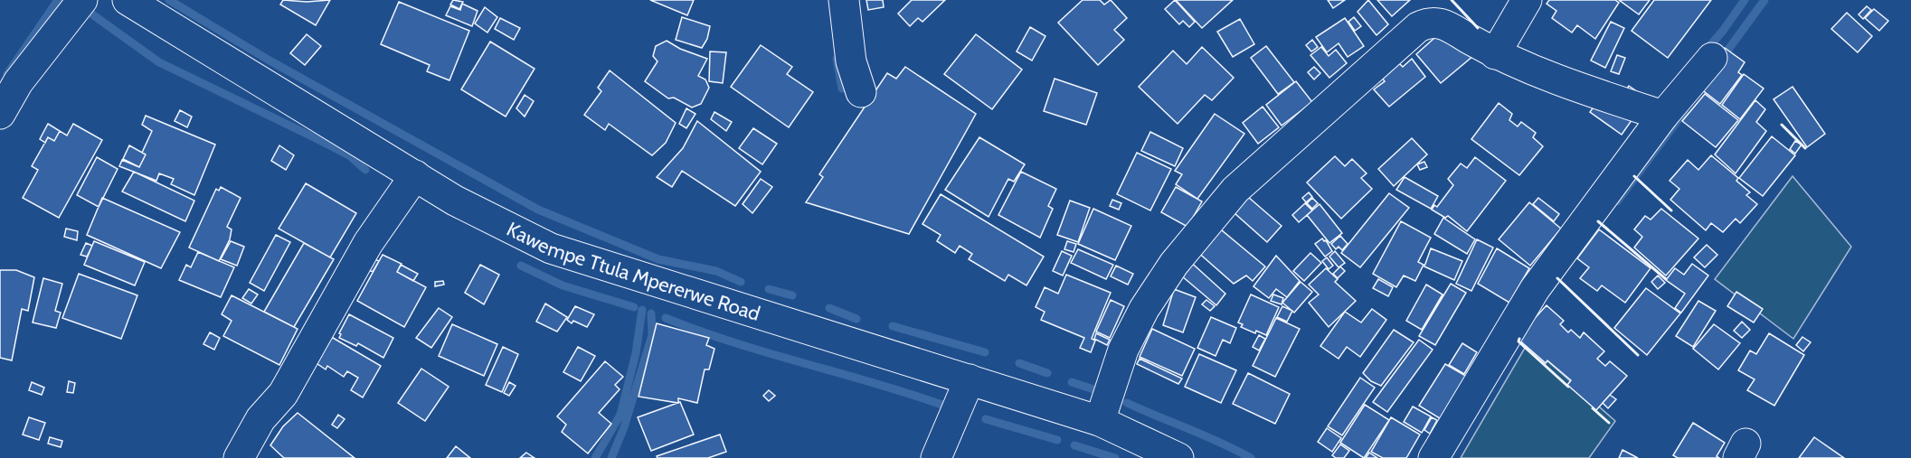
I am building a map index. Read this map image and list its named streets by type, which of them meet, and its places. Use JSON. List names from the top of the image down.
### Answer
{
  "streets": {
    "street": ["Kawempe Ttula Mpererwe Road"]
  }
}
